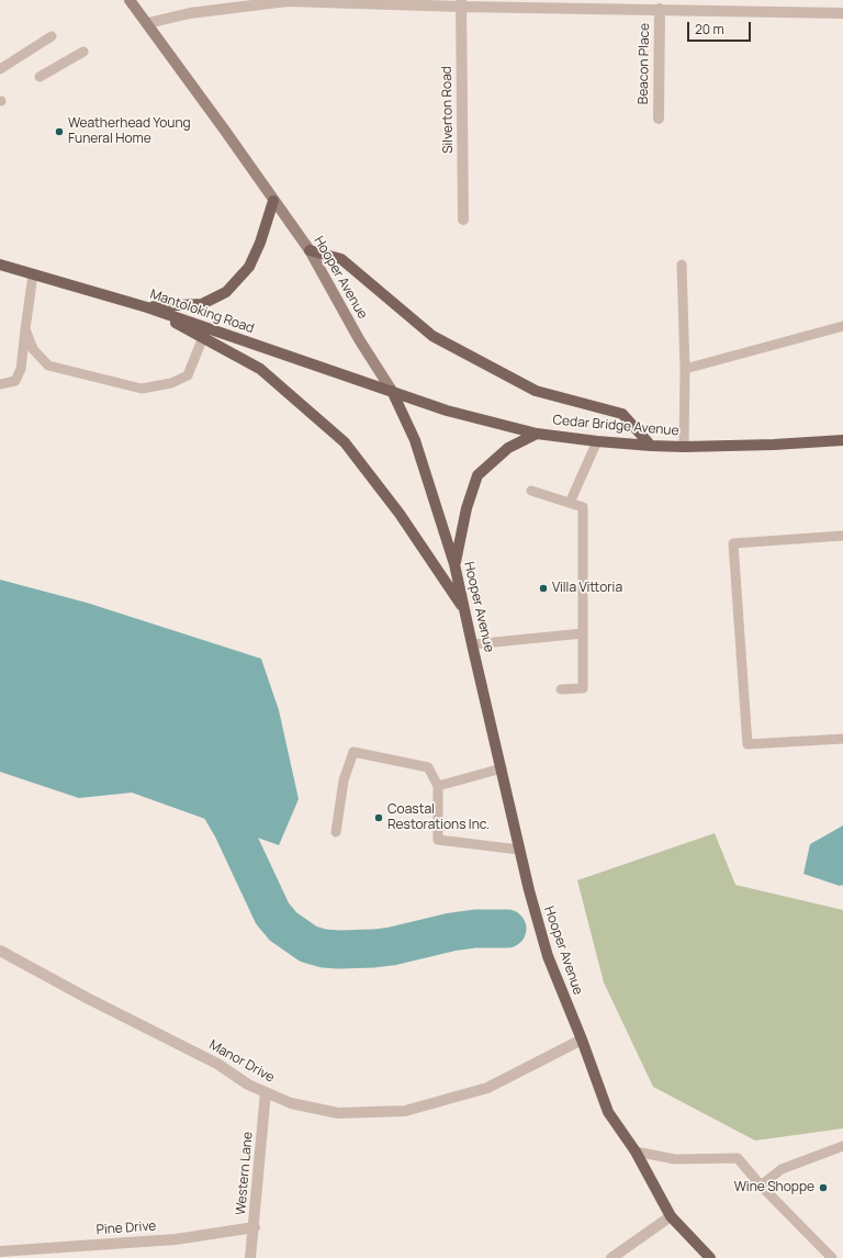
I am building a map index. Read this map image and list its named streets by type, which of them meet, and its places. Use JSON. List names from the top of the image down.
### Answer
{
  "streets": {
    "main road": ["Hooper Avenue", "Mantoloking Road", "Cedar Bridge Avenue"],
    "street": [
      "Beacon Place",
      "Silverton Road",
      "Manor Drive",
      "Western Lane",
      "Pine Drive"
    ]
  },
  "crossings": [
    ["Hooper Avenue", "Mantoloking Road"],
    ["Hooper Avenue", "Cedar Bridge Avenue"],
    ["Hooper Avenue", "Manor Drive"],
    ["Mantoloking Road", "Cedar Bridge Avenue"],
    ["Manor Drive", "Western Lane"],
    ["Western Lane", "Pine Drive"]
  ],
  "places": [
    "Weatherhead Young Funeral Home",
    "Villa Vittoria",
    "Coastal Restorations Inc.",
    "Wine Shoppe"
  ],
  "scale_bar": "20 m"
}
